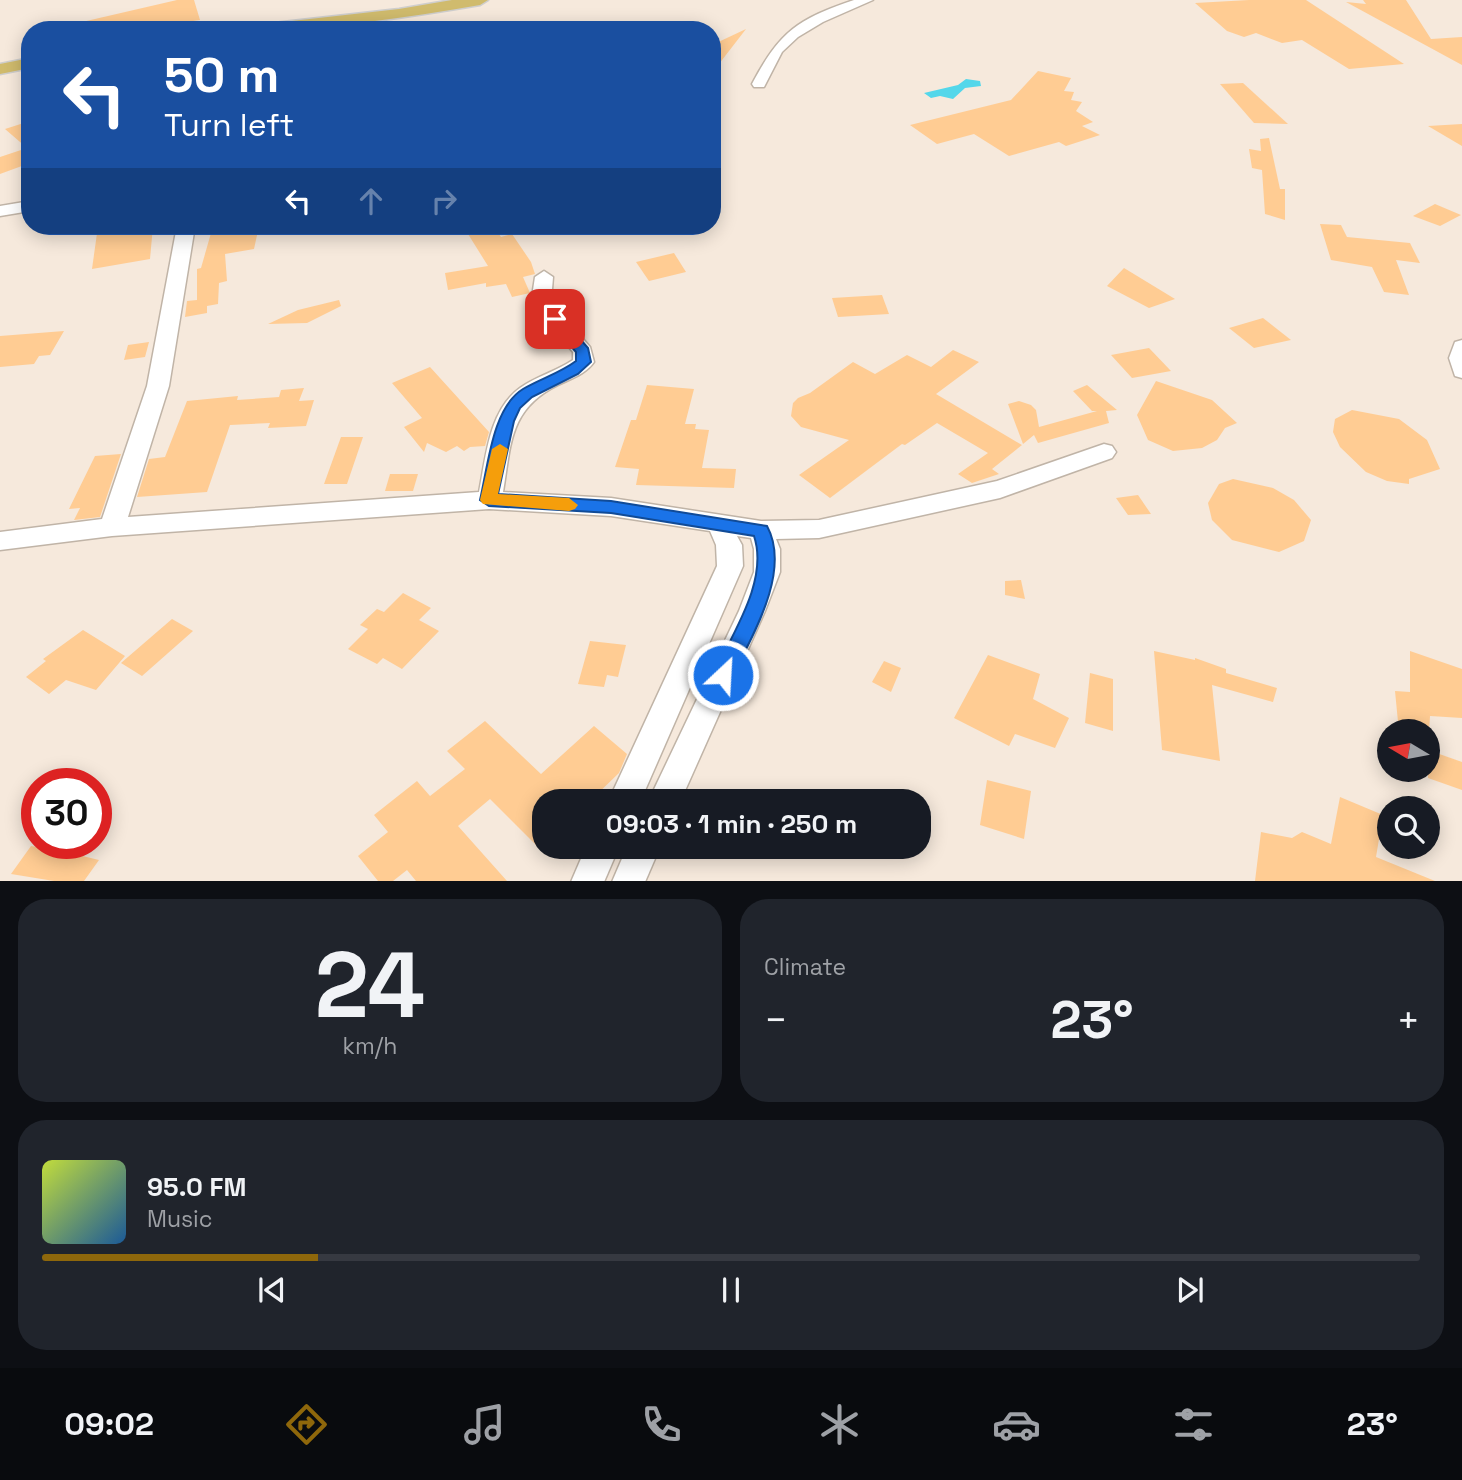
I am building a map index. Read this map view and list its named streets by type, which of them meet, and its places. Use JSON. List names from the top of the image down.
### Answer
{
  "north": "left",
  "page": {
    "turn": ["50 m", "Turn left"],
    "limit": "30",
    "trip": "09:03 · 1 min · 250 m",
    "tile": [
      ["24", "km/h"],
      "Climate"
    ],
    "heat": ["−", "23°", "+"],
    "song": ["95.0 FM", "Music"],
    "tabs": ["09:02", "23°"]
  }
}
